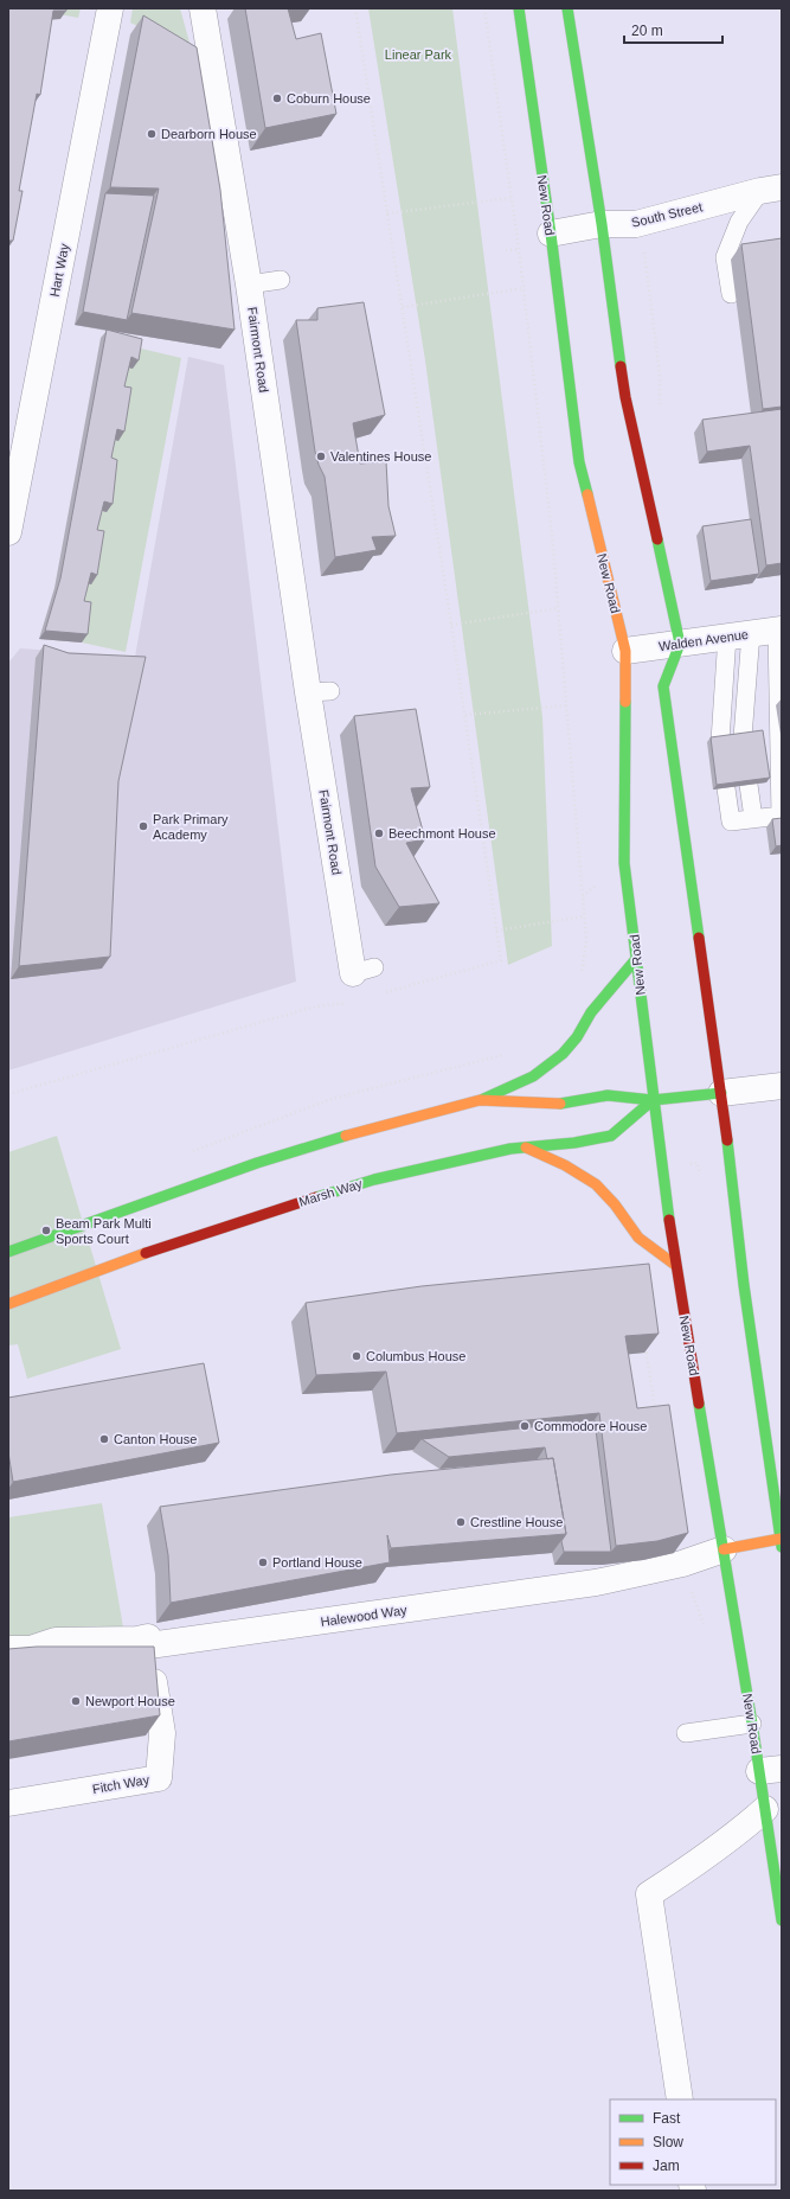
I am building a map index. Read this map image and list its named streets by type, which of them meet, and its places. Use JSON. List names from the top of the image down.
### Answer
{
  "streets": {
    "main road": ["New Road", "Marsh Way"],
    "street": [
      "South Street",
      "Hart Way",
      "Fairmont Road",
      "Walden Avenue",
      "Halewood Way",
      "Fitch Way"
    ]
  },
  "crossings": [
    ["New Road", "South Street"],
    ["New Road", "Walden Avenue"],
    ["New Road", "Marsh Way"],
    ["New Road", "Halewood Way"],
    ["Halewood Way", "Fitch Way"]
  ],
  "parks": ["Linear Park"],
  "places": [
    "Coburn House",
    "Dearborn House",
    "Valentines House",
    "Park Primary Academy",
    "Beechmont House",
    "Beam Park Multi Sports Court",
    "Columbus House",
    "Commodore House",
    "Canton House",
    "Crestline House",
    "Portland House",
    "Newport House"
  ],
  "legend": ["Fast", "Slow", "Jam"],
  "scale_bar": "20 m"
}
